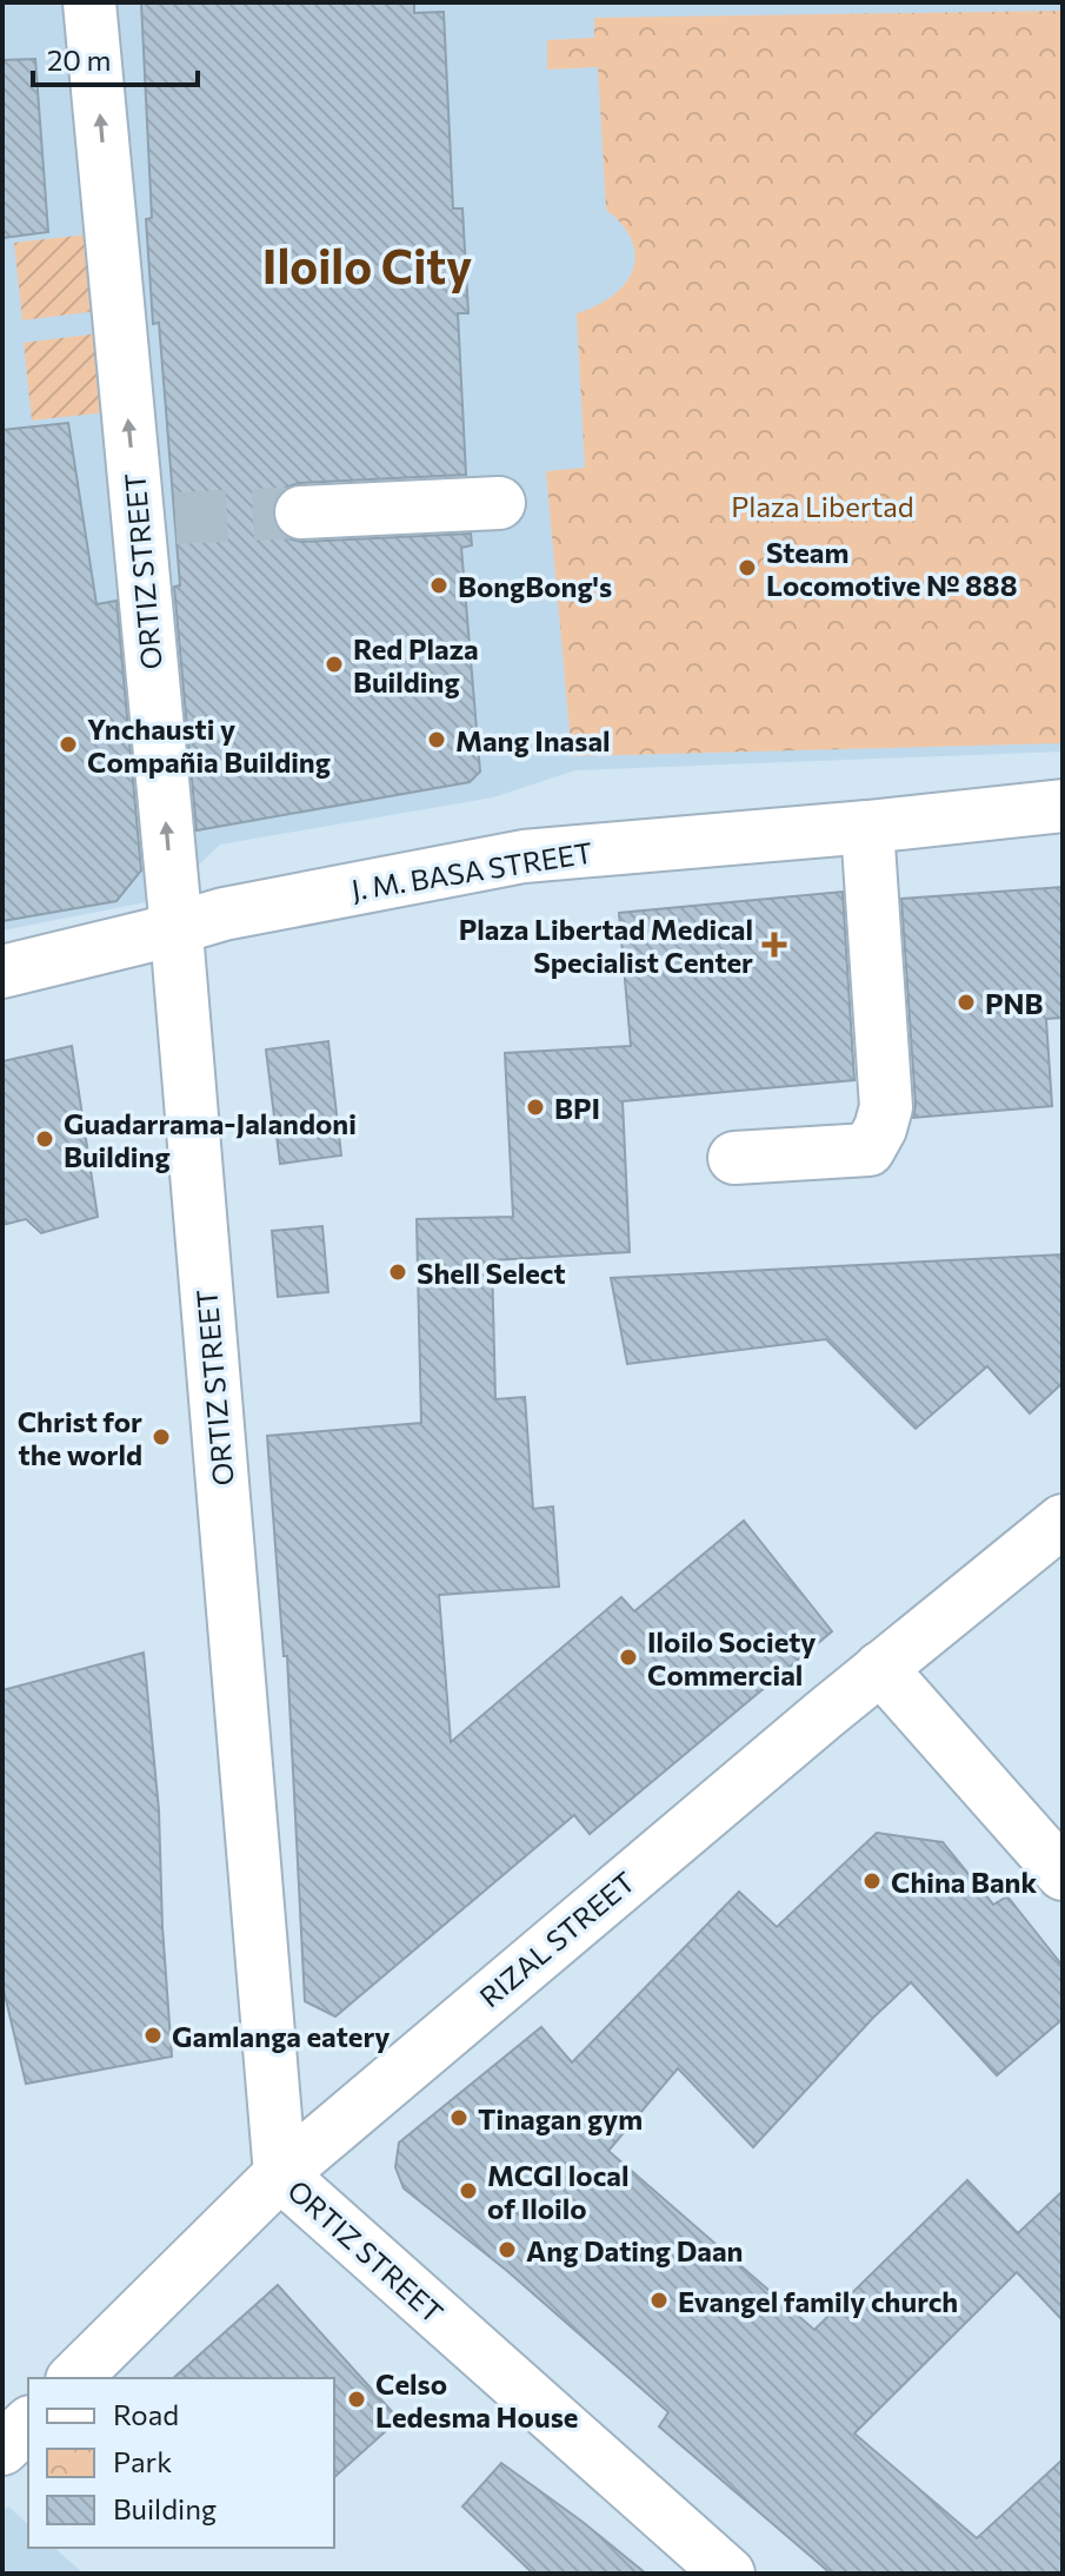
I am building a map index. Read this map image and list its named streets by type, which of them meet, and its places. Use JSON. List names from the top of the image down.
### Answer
{
  "streets": {
    "street": ["ORTIZ STREET", "J. M. BASA STREET", "RIZAL STREET"]
  },
  "crossings": [
    ["ORTIZ STREET", "J. M. BASA STREET"],
    ["ORTIZ STREET", "RIZAL STREET"]
  ],
  "districts": ["Iloilo City"],
  "parks": ["Plaza Libertad"],
  "places": {
    "other": [
      "Steam Locomotive № 888",
      "BongBong's",
      "Red Plaza Building",
      "Mang Inasal",
      "Ynchausti y Compañia Building",
      "PNB",
      "BPI",
      "Guadarrama-Jalandoni Building",
      "Shell Select",
      "Christ for the world",
      "Iloilo Society Commercial",
      "China Bank",
      "Gamlanga eatery",
      "Tinagan gym",
      "MCGI local of Iloilo",
      "Ang Dating Daan",
      "Evangel family church",
      "Celso Ledesma House"
    ],
    "health": ["Plaza Libertad Medical Specialist Center"]
  },
  "legend": ["Road", "Park", "Building"],
  "scale_bar": "20 m"
}
